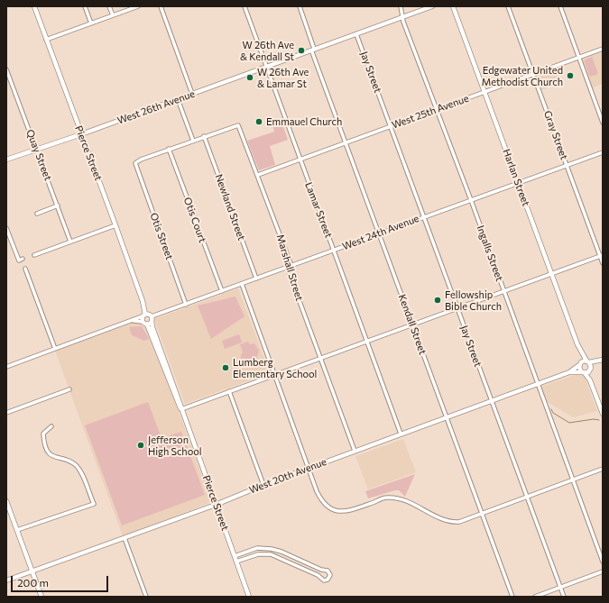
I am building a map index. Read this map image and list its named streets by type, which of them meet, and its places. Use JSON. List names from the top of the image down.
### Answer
{
  "streets": {
    "street": [
      "Jay Street",
      "West 26th Avenue",
      "West 25th Avenue",
      "Gray Street",
      "Pierce Street",
      "Quay Street",
      "Harlan Street",
      "Newland Street",
      "Lamar Street",
      "Otis Court",
      "West 24th Avenue",
      "Otis Street",
      "Ingalls Street",
      "Marshall Street",
      "Kendall Street",
      "West 20th Avenue"
    ]
  },
  "crossings": [
    ["Jay Street", "West 26th Avenue"],
    ["Jay Street", "West 25th Avenue"],
    ["Jay Street", "West 24th Avenue"],
    ["Jay Street", "West 20th Avenue"],
    ["West 26th Avenue", "Pierce Street"],
    ["West 26th Avenue", "Quay Street"],
    ["West 26th Avenue", "Lamar Street"],
    ["West 26th Avenue", "Ingalls Street"],
    ["West 26th Avenue", "Kendall Street"],
    ["West 25th Avenue", "Gray Street"],
    ["West 25th Avenue", "Harlan Street"],
    ["West 25th Avenue", "Lamar Street"],
    ["West 25th Avenue", "Ingalls Street"],
    ["West 25th Avenue", "Marshall Street"],
    ["West 25th Avenue", "Kendall Street"],
    ["Gray Street", "West 24th Avenue"],
    ["Pierce Street", "West 24th Avenue"],
    ["Pierce Street", "West 20th Avenue"],
    ["Harlan Street", "West 24th Avenue"],
    ["Harlan Street", "West 20th Avenue"],
    ["Newland Street", "West 24th Avenue"],
    ["Newland Street", "Marshall Street"],
    ["Lamar Street", "West 24th Avenue"],
    ["Lamar Street", "West 20th Avenue"],
    ["Otis Court", "West 24th Avenue"],
    ["Otis Court", "Otis Street"],
    ["West 24th Avenue", "Otis Street"],
    ["West 24th Avenue", "Ingalls Street"],
    ["West 24th Avenue", "Marshall Street"],
    ["West 24th Avenue", "Kendall Street"],
    ["Ingalls Street", "West 20th Avenue"],
    ["Marshall Street", "West 20th Avenue"],
    ["Kendall Street", "West 20th Avenue"]
  ],
  "places": [
    "W 26th Ave & Kendall St",
    "Edgewater United Methodist Church",
    "W 26th Ave & Lamar St",
    "Emmauel Church",
    "Fellowship Bible Church",
    "Lumberg Elementary School",
    "Jefferson High School"
  ],
  "scale_bar": "200 m"
}
